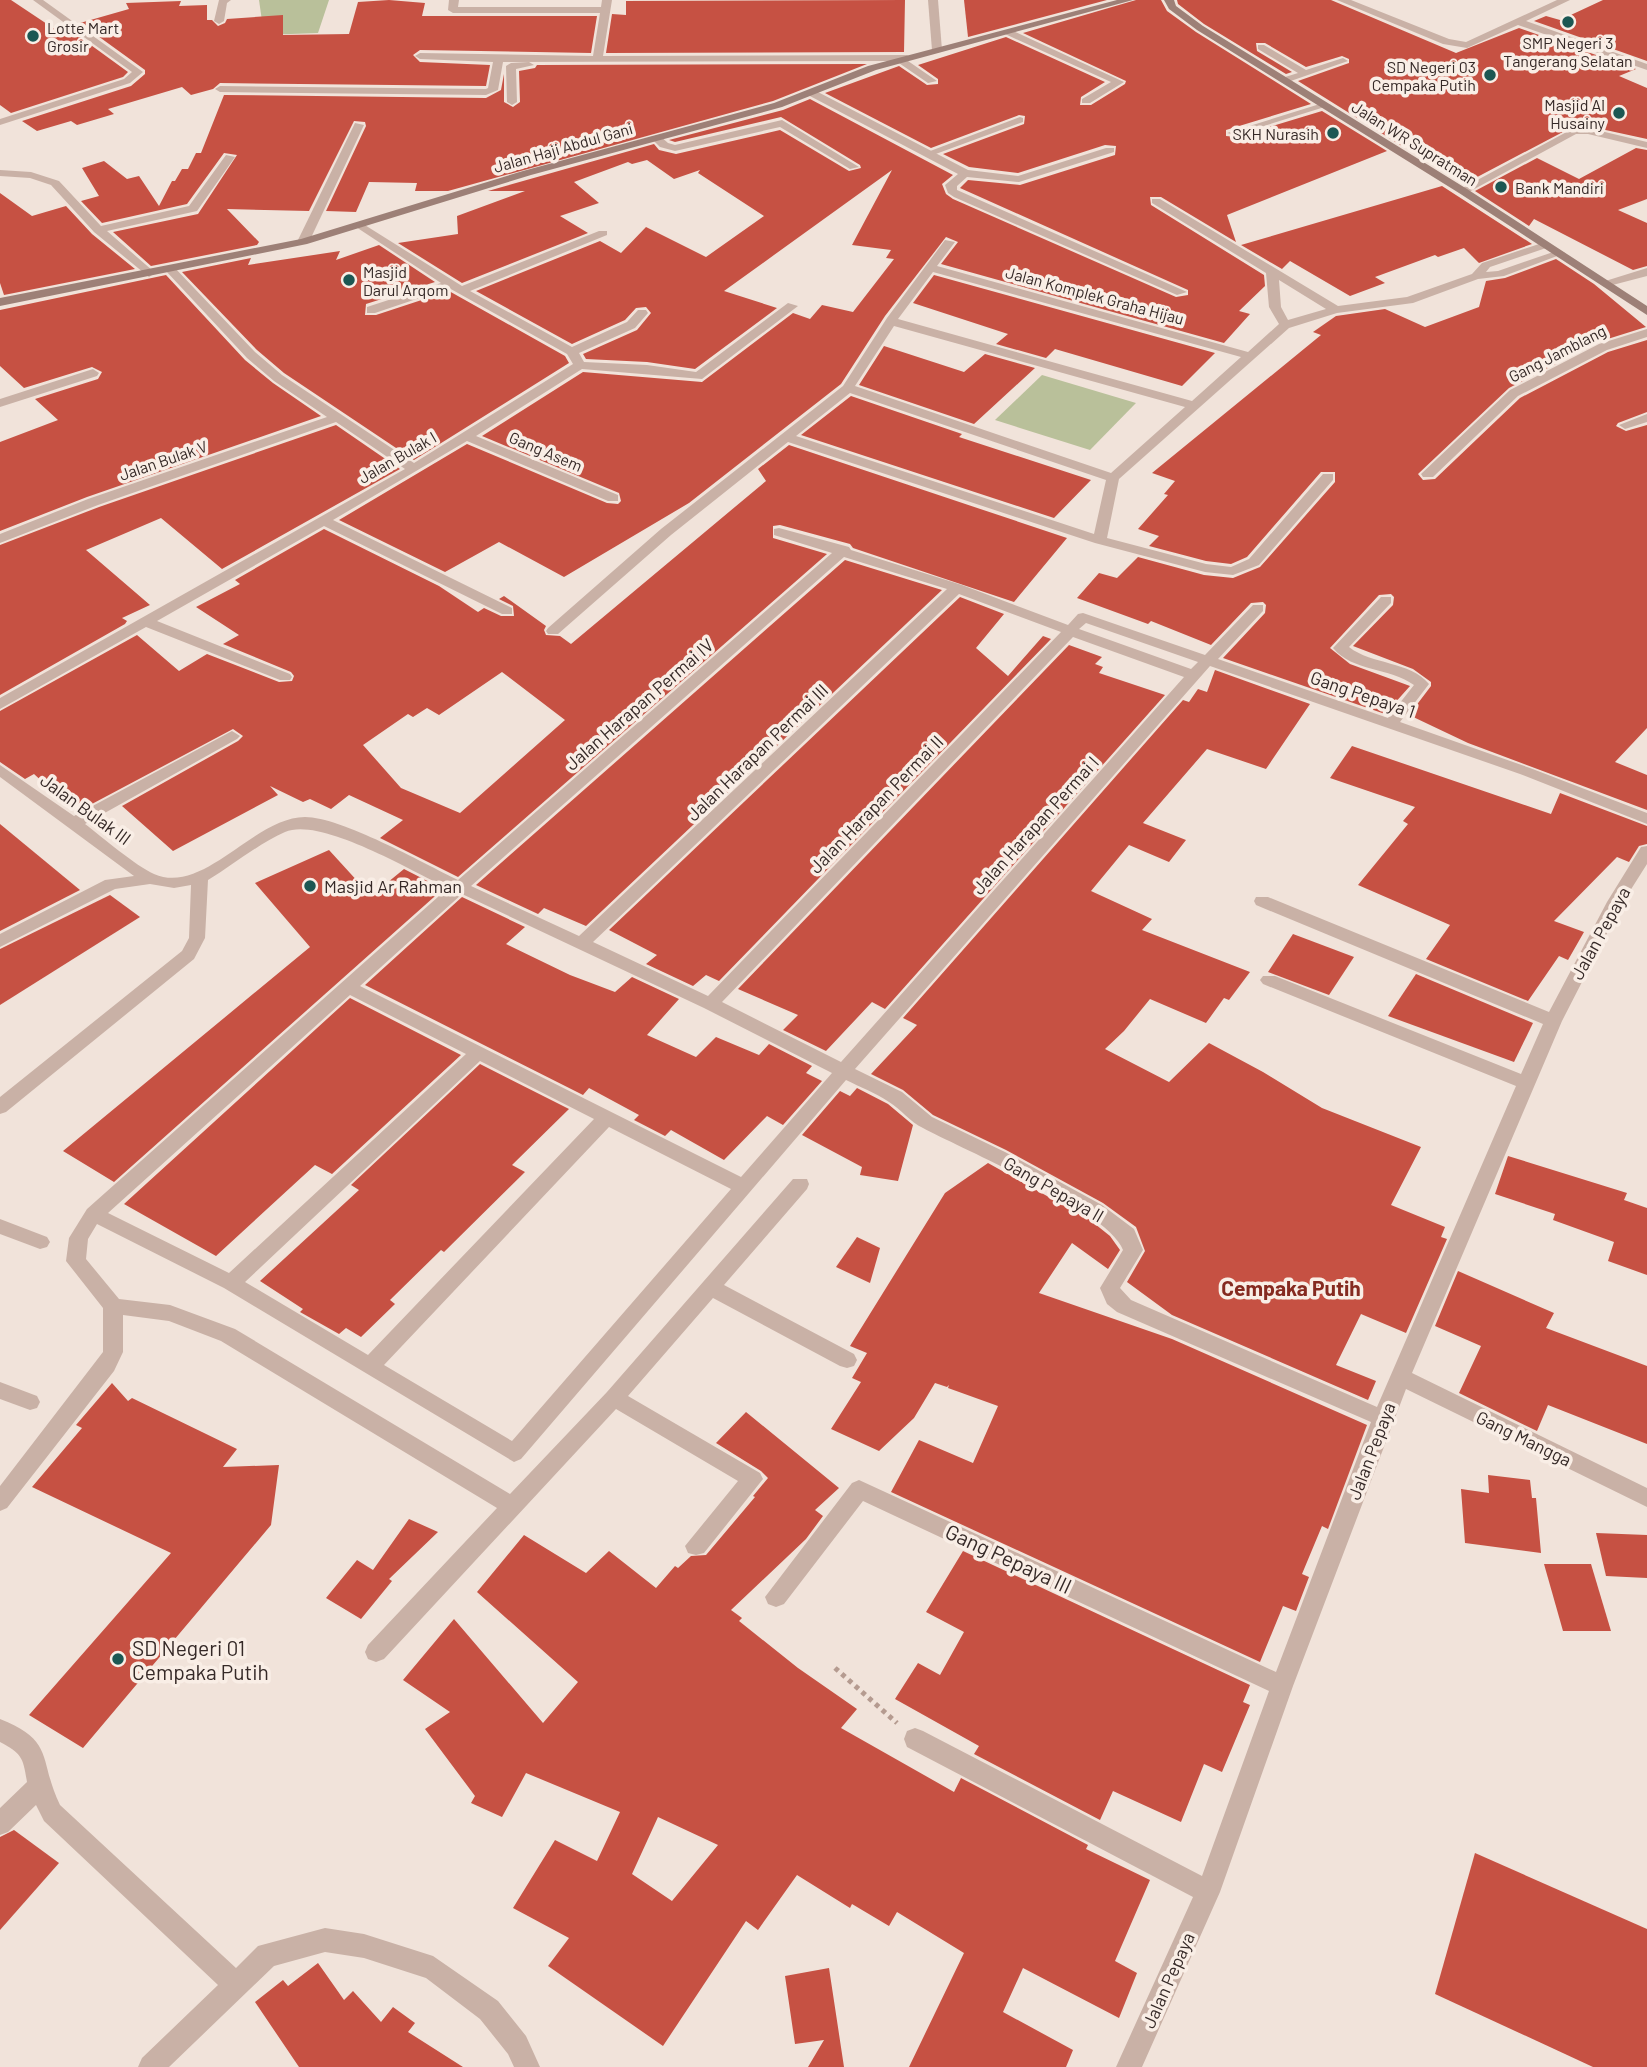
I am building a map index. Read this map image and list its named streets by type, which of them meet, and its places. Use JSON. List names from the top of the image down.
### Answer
{
  "streets": {
    "street": [
      "Jalan WR Supratman",
      "Jalan Haji Abdul Gani",
      "Jalan Komplek Graha Hijau",
      "Gang Jamblang",
      "Gang Asem",
      "Jalan Bulak I",
      "Jalan Bulak V",
      "Gang Pepaya 1",
      "Jalan Harapan Permai IV",
      "Jalan Harapan Permai III",
      "Jalan Harapan Permai II",
      "Jalan Bulak III",
      "Jalan Harapan Permai I",
      "Jalan Pepaya",
      "Gang Pepaya II",
      "Gang Mangga",
      "Gang Pepaya III"
    ]
  },
  "crossings": [
    ["Gang Asem", "Jalan Bulak I"],
    ["Gang Pepaya 1", "Jalan Harapan Permai II"],
    ["Gang Pepaya 1", "Jalan Harapan Permai I"],
    ["Jalan Harapan Permai I", "Gang Pepaya II"],
    ["Jalan Pepaya", "Gang Pepaya II"],
    ["Jalan Pepaya", "Gang Mangga"],
    ["Jalan Pepaya", "Gang Pepaya III"]
  ],
  "districts": ["Cempaka Putih"],
  "places": [
    "SMP Negeri 3 Tangerang Selatan",
    "Lotte Mart Grosir",
    "SD Negeri 03 Cempaka Putih",
    "Masjid Al Husainy",
    "SKH Nurasih",
    "Bank Mandiri",
    "Masjid Darul Arqom",
    "Masjid Ar Rahman",
    "SD Negeri 01 Cempaka Putih"
  ]
}
